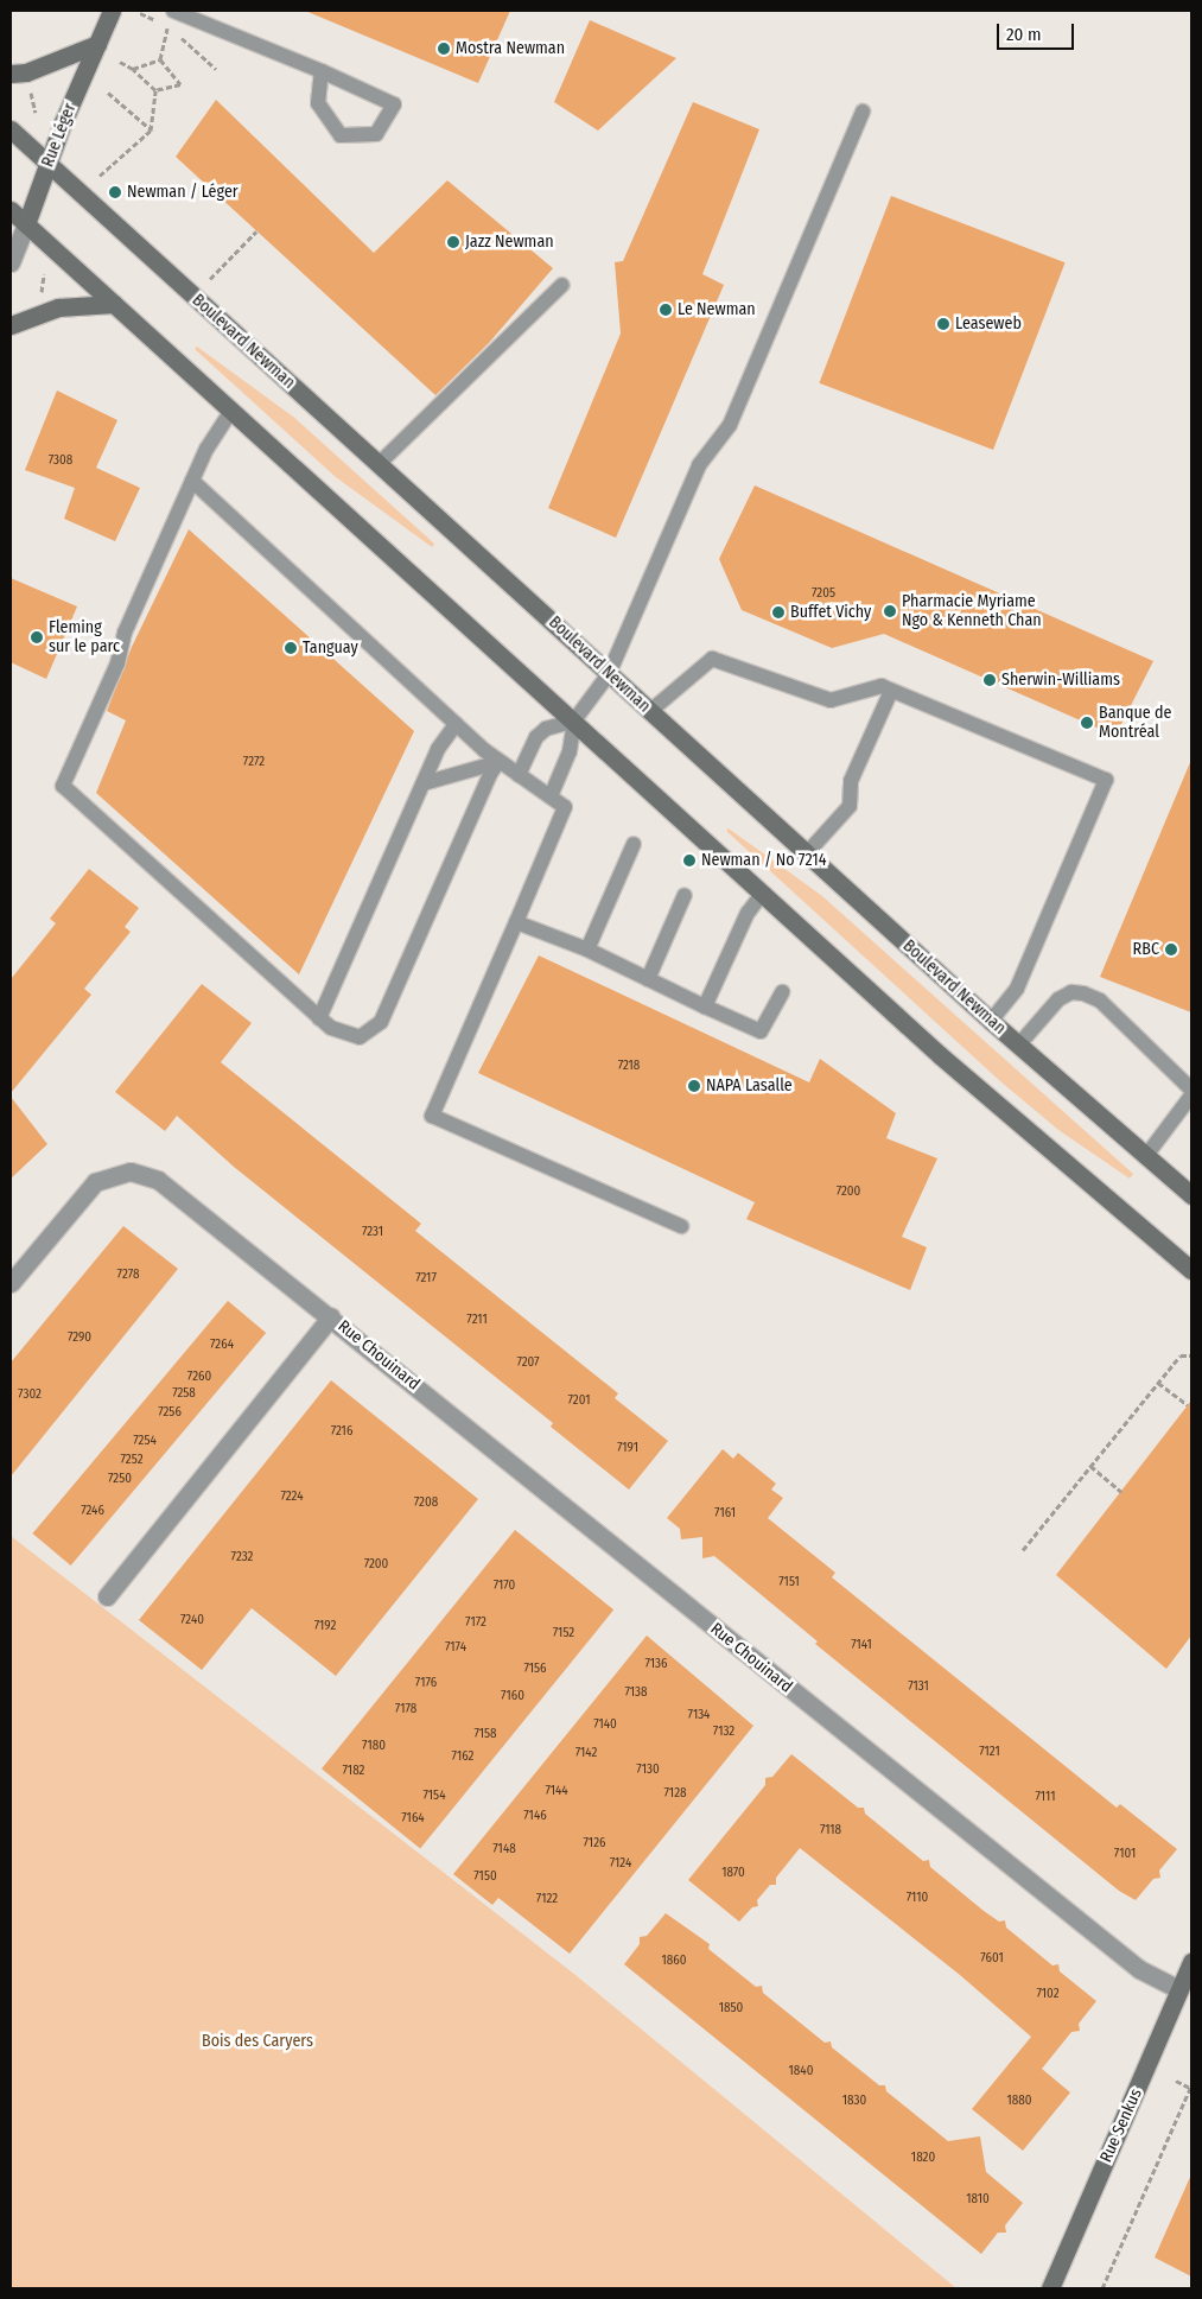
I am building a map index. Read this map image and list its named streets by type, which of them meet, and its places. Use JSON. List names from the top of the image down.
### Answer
{
  "streets": {
    "main road": ["Rue Léger", "Boulevard Newman", "Rue Senkus"],
    "street": ["Rue Chouinard"]
  },
  "crossings": [
    ["Rue Léger", "Boulevard Newman"],
    ["Rue Chouinard", "Rue Senkus"]
  ],
  "parks": ["Bois des Caryers"],
  "places": [
    "Mostra Newman",
    "Newman / Léger",
    "Jazz Newman",
    "Le Newman",
    "Leaseweb",
    "Pharmacie Myriame Ngo & Kenneth Chan",
    "Buffet Vichy",
    "Fleming sur le parc",
    "Tanguay",
    "Sherwin-Williams",
    "Banque de Montréal",
    "Newman / No 7214",
    "RBC",
    "NAPA Lasalle"
  ],
  "house_numbers": [
    "7308",
    "7205",
    "7272",
    "7218",
    "7200",
    "7231",
    "7278",
    "7217",
    "7211",
    "7290",
    "7264",
    "7207",
    "7260",
    "7258",
    "7302",
    "7201",
    "7256",
    "7216",
    "7254",
    "7191",
    "7252",
    "7250",
    "7224",
    "7208",
    "7246",
    "7161",
    "7232",
    "7200",
    "7151",
    "7170",
    "7240",
    "7172",
    "7192",
    "7152",
    "7141",
    "7174",
    "7136",
    "7156",
    "7176",
    "7131",
    "7138",
    "7160",
    "7178",
    "7134",
    "7140",
    "7132",
    "7158",
    "7180",
    "7121",
    "7142",
    "7162",
    "7130",
    "7182",
    "7144",
    "7128",
    "7154",
    "7111",
    "7146",
    "7164",
    "7118",
    "7126",
    "7148",
    "7101",
    "7124",
    "1870",
    "7150",
    "7110",
    "7122",
    "7601",
    "1860",
    "7102",
    "1850",
    "1840",
    "1830",
    "1880",
    "1820",
    "1810"
  ],
  "scale_bar": "20 m"
}
